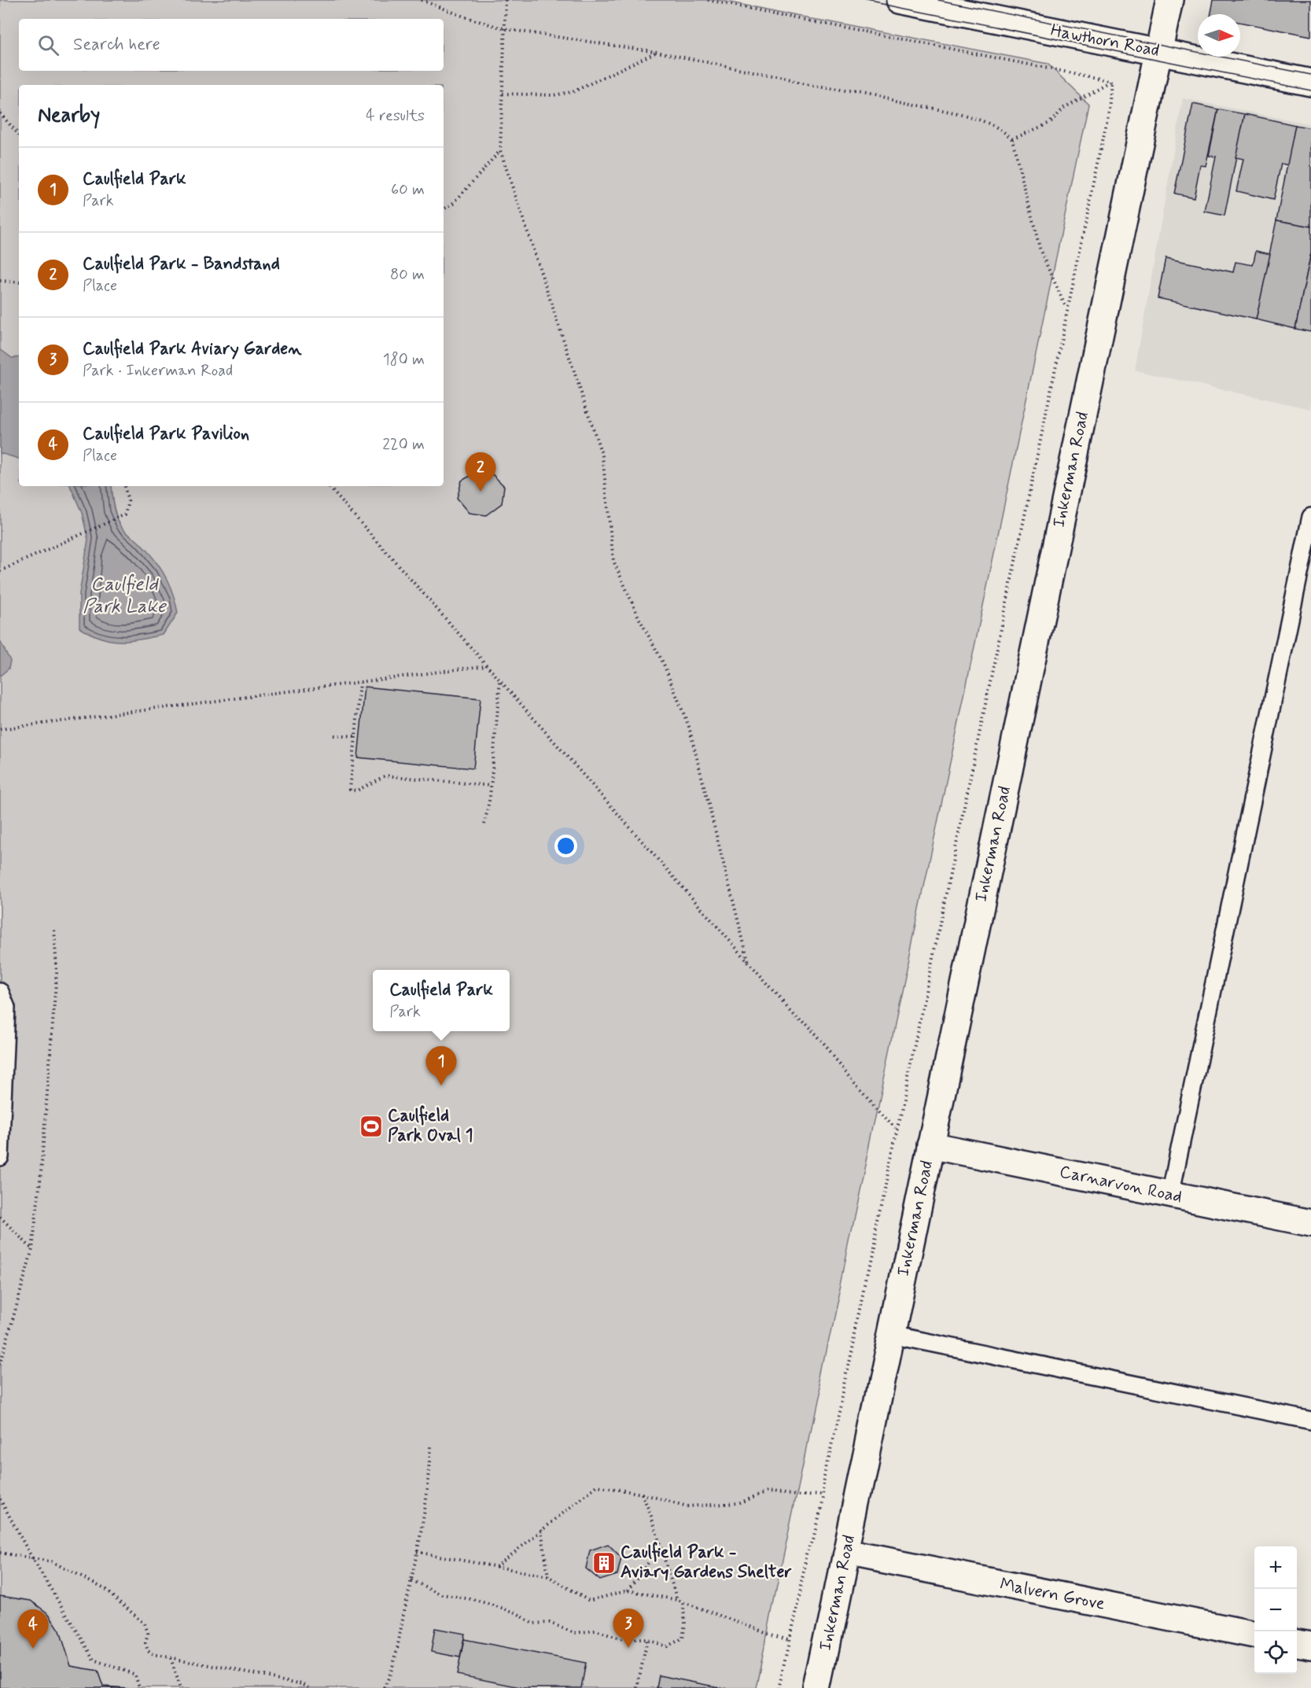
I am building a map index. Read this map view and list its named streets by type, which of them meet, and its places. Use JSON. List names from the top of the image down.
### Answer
{
  "streets": {
    "street": [
      "Hawthorn Road",
      "Inkerman Road",
      "Carnarvon Road",
      "Malvern Grove"
    ]
  },
  "crossings": [
    ["Hawthorn Road", "Inkerman Road"],
    ["Inkerman Road", "Carnarvon Road"],
    ["Inkerman Road", "Malvern Grove"]
  ],
  "water": ["Caulfield Park Lake"],
  "places": {
    "sports": ["Caulfield Park Oval 1"],
    "building": ["Caulfield Park - Aviary Gardens Shelter"]
  },
  "north": "right",
  "page": {
    "search": "Search here",
    "heading": ["Nearby", "4 results"],
    "list": [
      {
        "mark": "1",
        "name": "Caulfield Park",
        "note": "Park",
        "value": "60 m"
      },
      {
        "mark": "2",
        "name": "Caulfield Park - Bandstand",
        "note": "Place",
        "value": "80 m"
      },
      {
        "mark": "3",
        "name": "Caulfield Park Aviary Garden",
        "note": "Park · Inkerman Road",
        "value": "180 m"
      },
      {
        "mark": "4",
        "name": "Caulfield Park Pavilion",
        "note": "Place",
        "value": "220 m"
      }
    ],
    "pins": [
      "2",
      "1",
      "3",
      "4"
    ],
    "popup": ["Caulfield Park", "Park"],
    "map_buttons": ["+", "−"]
  }
}
